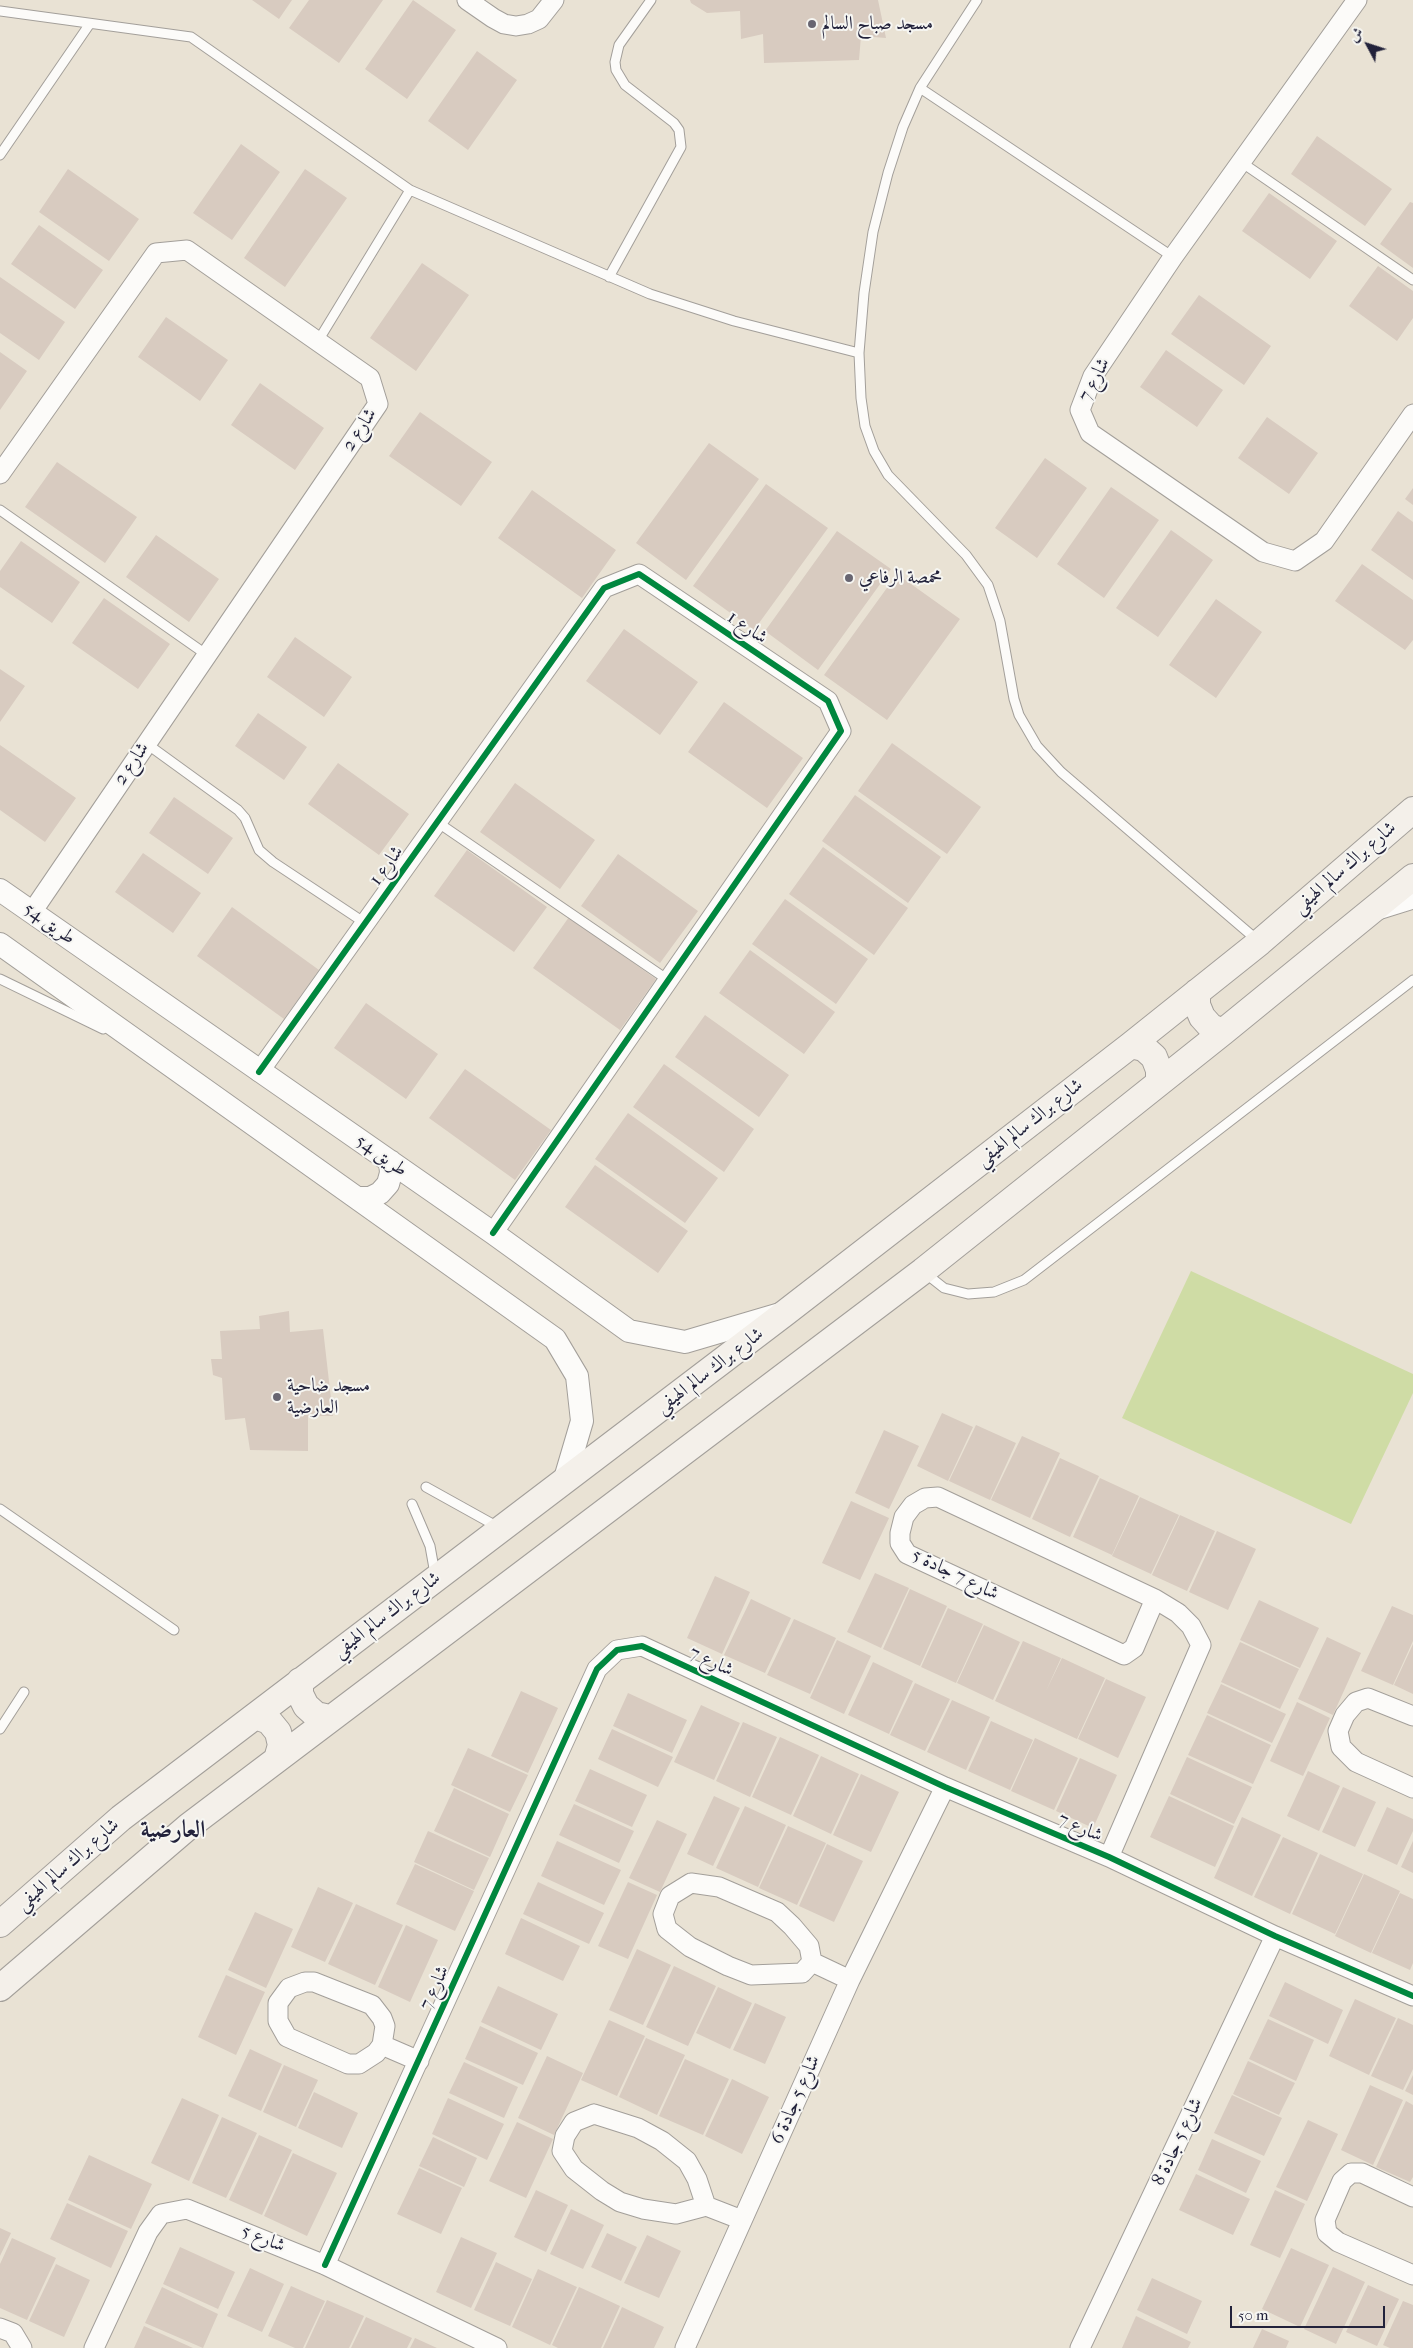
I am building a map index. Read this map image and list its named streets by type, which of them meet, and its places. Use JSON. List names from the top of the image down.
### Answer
{
  "streets": {
    "main road": ["شارع براك سالم الهيفي"],
    "street": [
      "شارع 7",
      "شارع 2",
      "شارع 1",
      "طريق 54",
      "شارع 7 جادة 5",
      "شارع 5 جادة 6",
      "شارع 5 جادة 8",
      "شارع 5"
    ]
  },
  "crossings": [
    ["شارع 7", "شارع 7 جادة 5"],
    ["شارع 7", "شارع 5 جادة 6"],
    ["شارع 7", "شارع 5 جادة 8"],
    ["شارع 7", "شارع 5"],
    ["شارع 2", "طريق 54"],
    ["شارع 1", "طريق 54"],
    ["شارع براك سالم الهيفي", "طريق 54"]
  ],
  "districts": ["العارضية"],
  "places": ["مسجد صباح السالم", "محمصة الرفاعي", "مسجد ضاحية العارضية"],
  "scale_bar": "50 m",
  "north": "top left"
}
